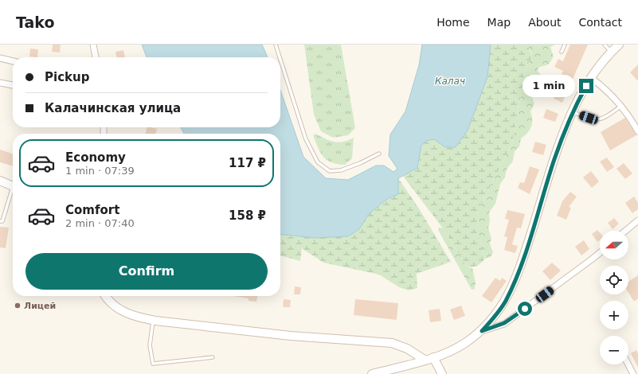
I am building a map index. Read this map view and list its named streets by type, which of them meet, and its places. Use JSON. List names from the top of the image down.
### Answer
{
  "water": ["Калач"],
  "places": ["Лицей"],
  "north": "left",
  "page": {
    "header": "Tako",
    "nav": [
      "Home",
      "Map",
      "About",
      "Contact"
    ],
    "banner": ["Pickup", "Калачинская улица"],
    "bubble": "1 min",
    "list": [
      {
        "name": "Economy",
        "note": "1 min · 07:39",
        "value": "117 ₽"
      },
      {
        "name": "Comfort",
        "note": "2 min · 07:40",
        "value": "158 ₽"
      }
    ],
    "map_buttons": ["+", "−"],
    "buttons": "Confirm"
  }
}
